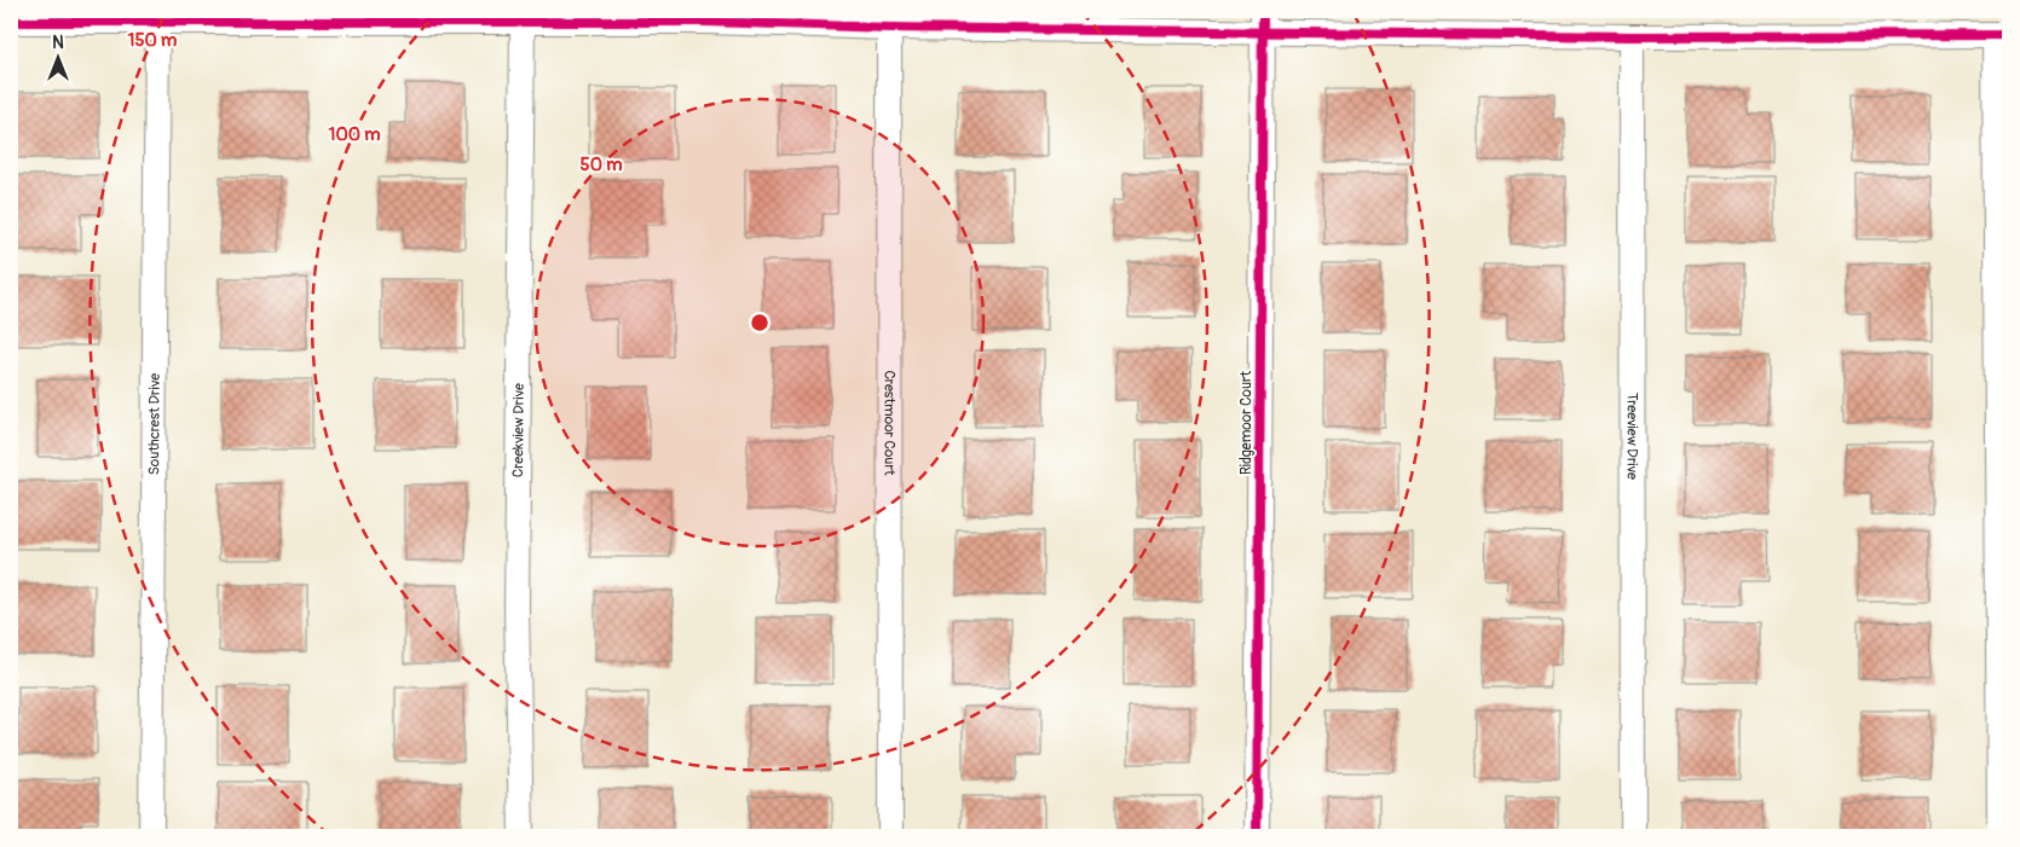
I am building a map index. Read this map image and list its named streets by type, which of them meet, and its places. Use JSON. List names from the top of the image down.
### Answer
{
  "streets": {
    "street": [
      "Southcrest Drive",
      "Crestmoor Court",
      "Ridgemoor Court",
      "Creekview Drive",
      "Treeview Drive"
    ]
  },
  "north": "top",
  "rings": ["150 m", "100 m", "50 m"]
}
